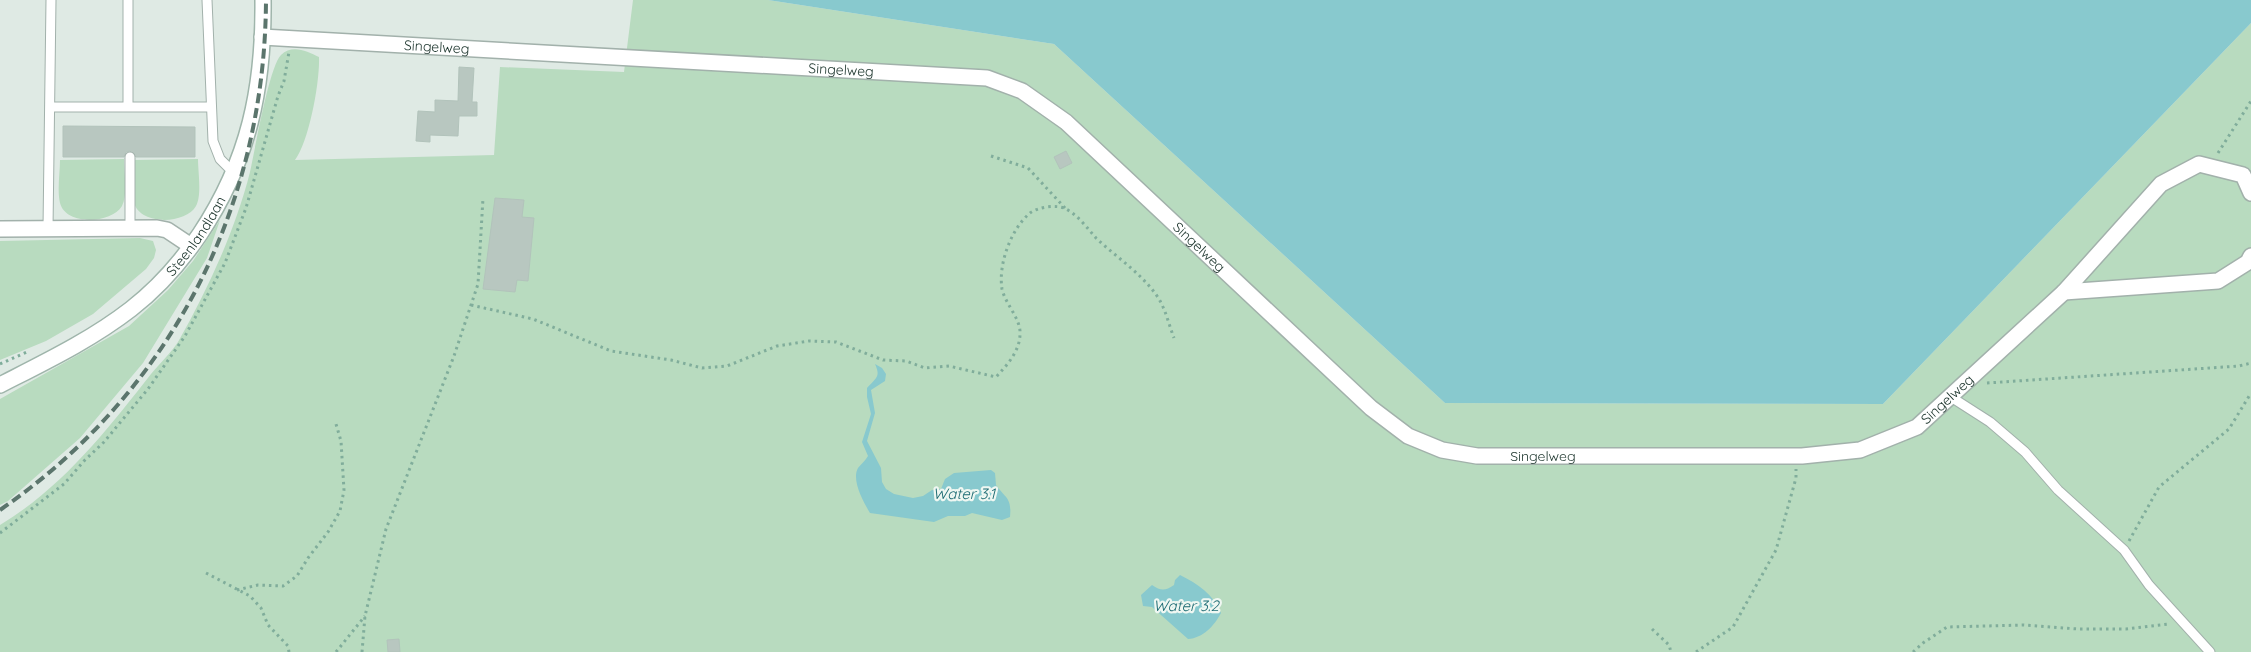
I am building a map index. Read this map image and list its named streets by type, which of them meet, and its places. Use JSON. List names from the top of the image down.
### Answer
{
  "streets": {
    "street": ["Singelweg", "Steenlandlaan"]
  },
  "crossings": [
    ["Singelweg", "Steenlandlaan"]
  ],
  "water": ["Water 3.1", "Water 3.2"]
}
